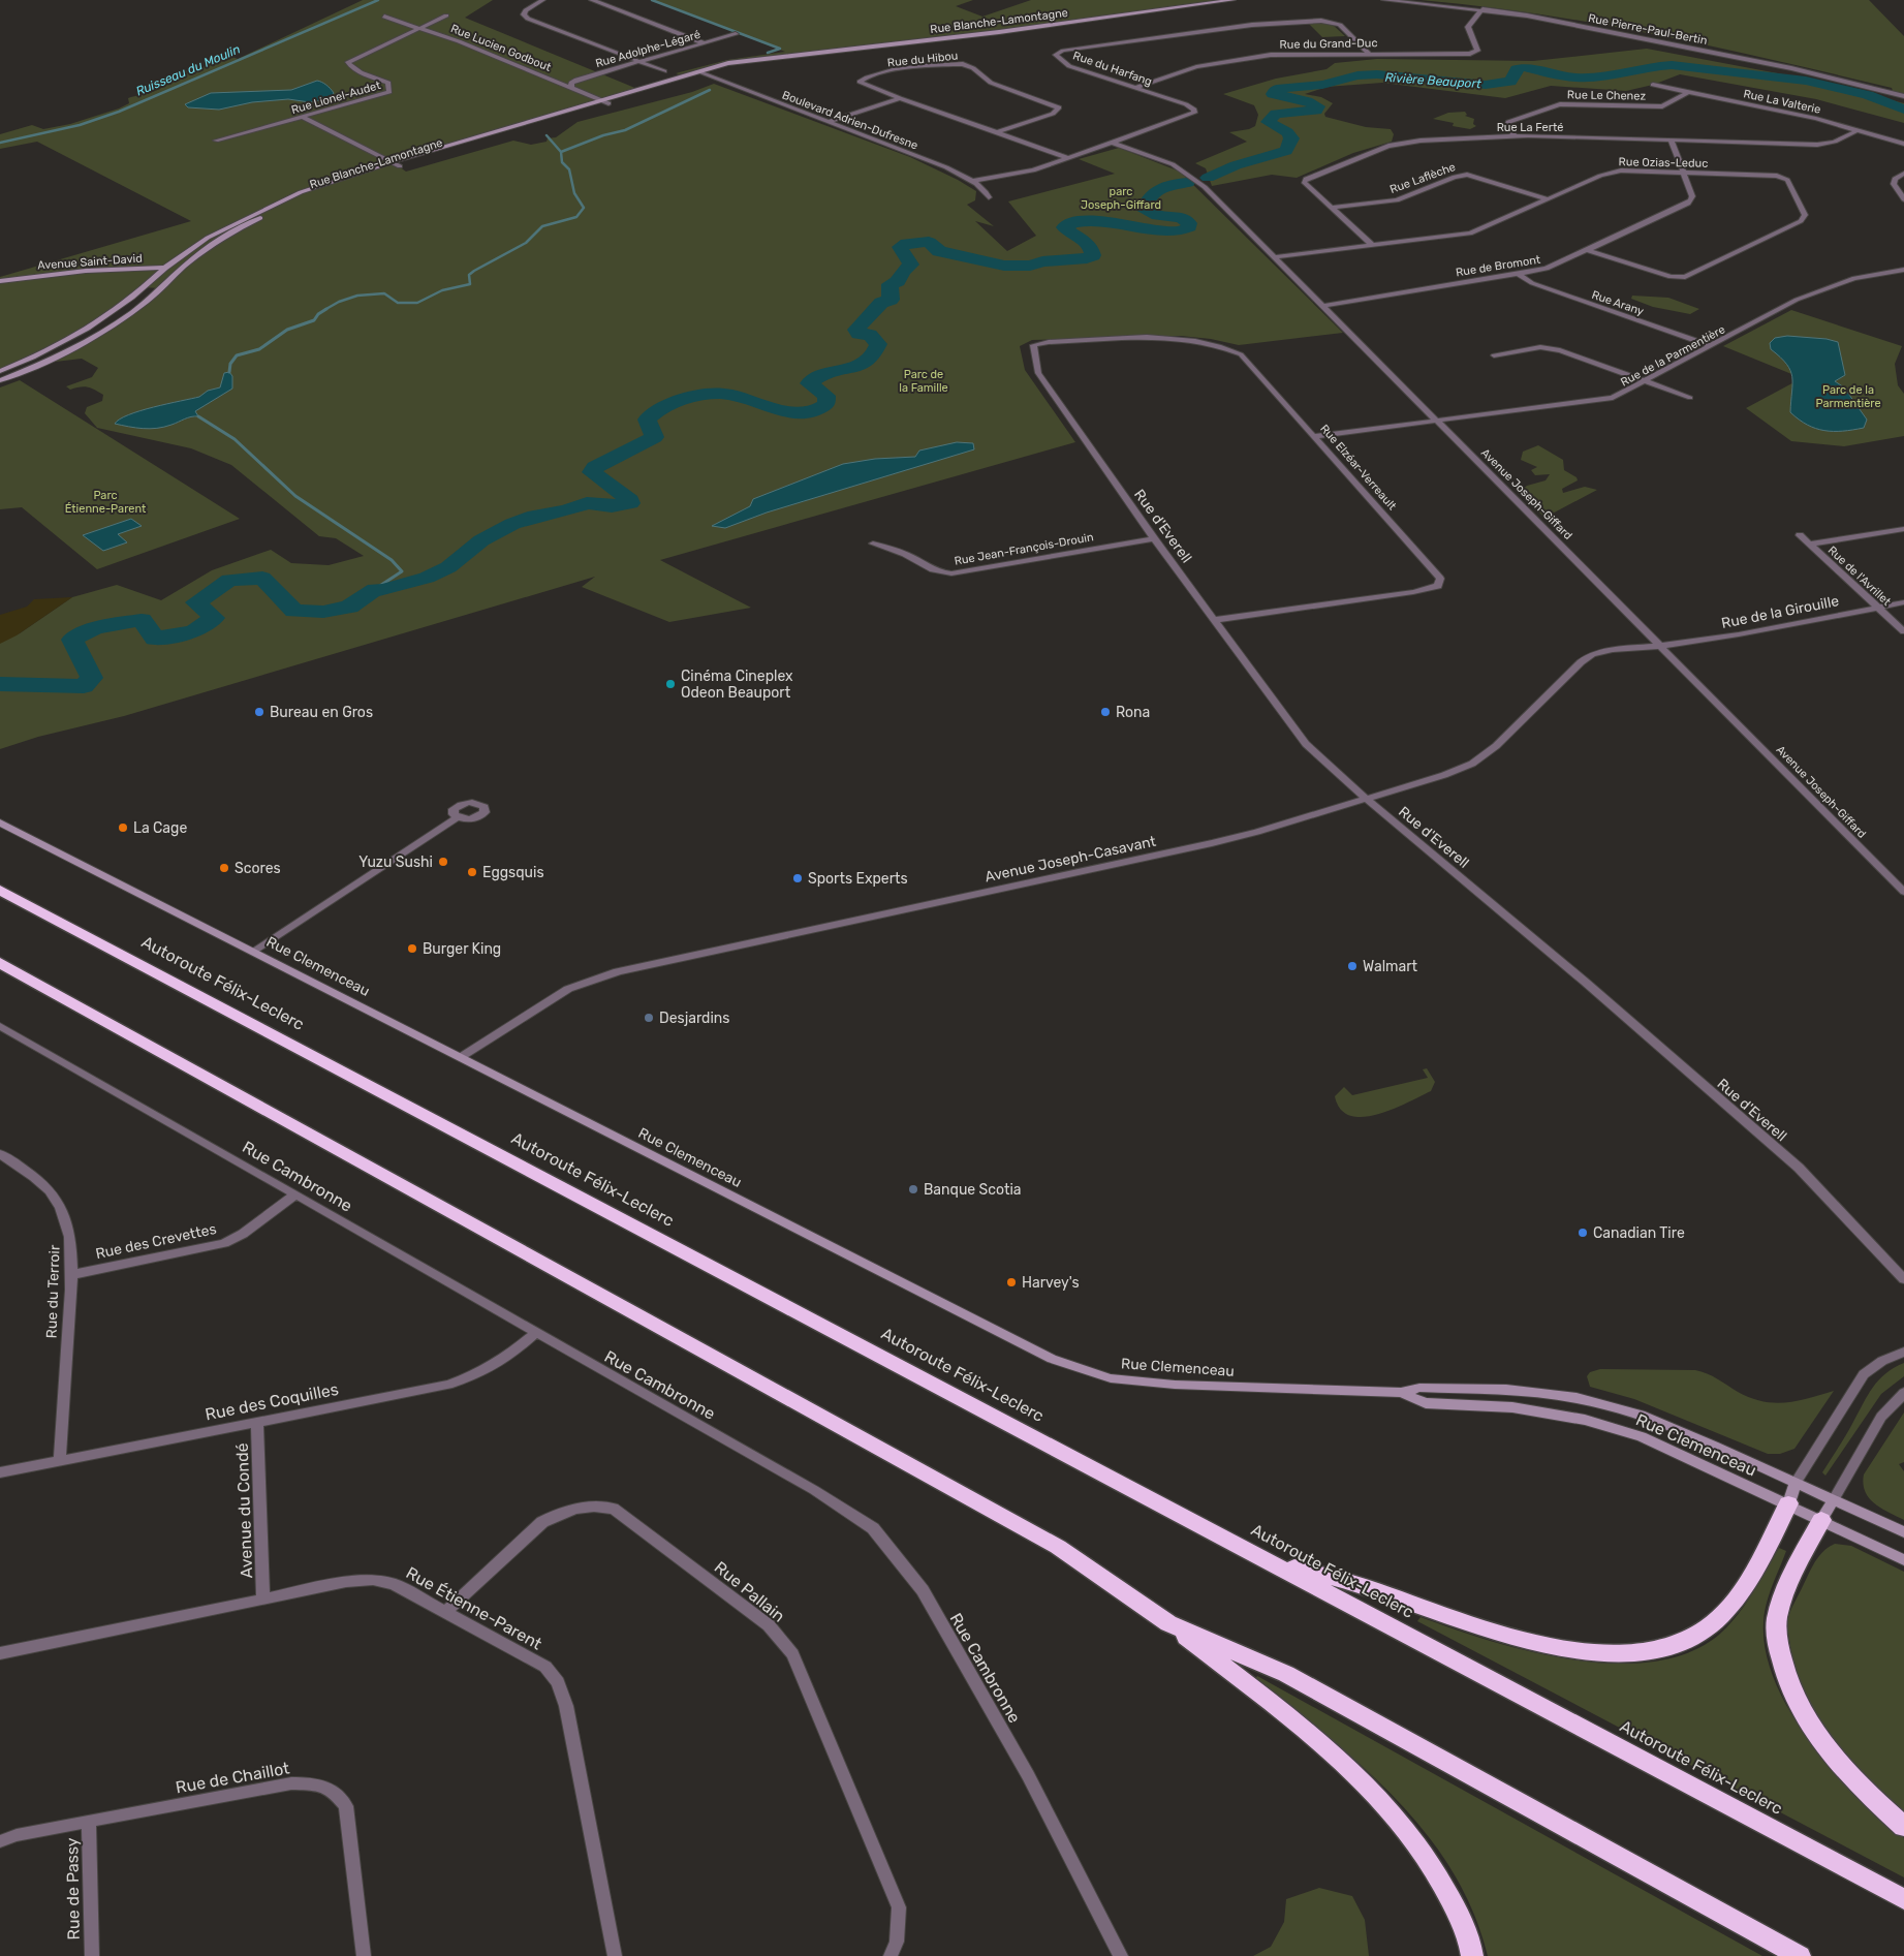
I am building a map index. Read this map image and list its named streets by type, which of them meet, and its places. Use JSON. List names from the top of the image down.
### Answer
{
  "streets": {
    "highway": ["Autoroute Félix-Leclerc"],
    "street": [
      "Rue Blanche-Lamontagne",
      "Rue Pierre-Paul-Bertin",
      "Rue du Grand-Duc",
      "Rue Lucien Godbout",
      "Rue Adolphe-Légaré",
      "Rue du Hibou",
      "Rue du Harfang",
      "Rue Le Chenez",
      "Rue Lionel-Audet",
      "Rue La Valterie",
      "Boulevard Adrien-Dufresne",
      "Rue La Ferté",
      "Rue Ozias-Leduc",
      "Rue Laflèche",
      "Avenue Saint-David",
      "Rue de Bromont",
      "Rue Arany",
      "Rue de la Parmentière",
      "Rue Elzéar-Verreault",
      "Avenue Joseph-Giffard",
      "Rue d'Everell",
      "Rue Jean-François-Drouin",
      "Rue de l'Avrillet",
      "Rue de la Girouille",
      "Avenue Joseph-Casavant",
      "Rue Clemenceau",
      "Rue Cambronne",
      "Rue des Crevettes",
      "Rue du Terroir",
      "Rue des Coquilles",
      "Avenue du Condé",
      "Rue Pallain",
      "Rue Étienne-Parent",
      "Rue de Chaillot",
      "Rue de Passy"
    ]
  },
  "crossings": [
    ["Rue Blanche-Lamontagne", "Rue Lucien Godbout"],
    ["Rue Blanche-Lamontagne", "Boulevard Adrien-Dufresne"],
    ["Rue Blanche-Lamontagne", "Avenue Saint-David"],
    ["Rue Pierre-Paul-Bertin", "Rue du Grand-Duc"],
    ["Rue du Grand-Duc", "Rue du Harfang"],
    ["Rue Lucien Godbout", "Rue Adolphe-Légaré"],
    ["Rue Lucien Godbout", "Rue Lionel-Audet"],
    ["Rue du Hibou", "Rue du Harfang"],
    ["Rue du Harfang", "Boulevard Adrien-Dufresne"],
    ["Rue du Harfang", "Avenue Joseph-Giffard"],
    ["Rue Le Chenez", "Rue La Valterie"],
    ["Rue Le Chenez", "Rue La Ferté"],
    ["Rue La Valterie", "Rue La Ferté"],
    ["Rue La Ferté", "Rue Ozias-Leduc"],
    ["Rue La Ferté", "Rue Laflèche"],
    ["Rue La Ferté", "Rue de Bromont"],
    ["Rue Ozias-Leduc", "Rue Laflèche"],
    ["Rue Ozias-Leduc", "Rue de Bromont"],
    ["Rue Ozias-Leduc", "Avenue Joseph-Giffard"],
    ["Rue de Bromont", "Rue Arany"],
    ["Rue de Bromont", "Avenue Joseph-Giffard"],
    ["Rue Arany", "Rue de la Parmentière"],
    ["Rue de la Parmentière", "Rue Elzéar-Verreault"],
    ["Rue de la Parmentière", "Avenue Joseph-Giffard"],
    ["Rue Elzéar-Verreault", "Rue d'Everell"],
    ["Avenue Joseph-Giffard", "Rue de la Girouille"],
    ["Avenue Joseph-Giffard", "Avenue Joseph-Casavant"],
    ["Rue d'Everell", "Rue Jean-François-Drouin"],
    ["Rue d'Everell", "Avenue Joseph-Casavant"],
    ["Rue de l'Avrillet", "Rue de la Girouille"],
    ["Rue de la Girouille", "Avenue Joseph-Casavant"],
    ["Avenue Joseph-Casavant", "Rue Clemenceau"],
    ["Rue Cambronne", "Rue des Crevettes"],
    ["Rue Cambronne", "Rue des Coquilles"],
    ["Rue des Crevettes", "Rue du Terroir"],
    ["Rue du Terroir", "Rue des Coquilles"],
    ["Rue des Coquilles", "Avenue du Condé"],
    ["Avenue du Condé", "Rue Étienne-Parent"],
    ["Rue Pallain", "Rue Étienne-Parent"],
    ["Rue de Chaillot", "Rue de Passy"]
  ],
  "water": ["Ruisseau du Moulin", "Rivière Beauport"],
  "parks": [
    "parc Joseph-Giffard",
    "Parc de la Famille",
    "Parc de la Parmentière",
    "Parc Étienne-Parent"
  ],
  "places": [
    "Cinéma Cineplex Odeon Beauport",
    "Bureau en Gros",
    "Rona",
    "La Cage",
    "Yuzu Sushi",
    "Scores",
    "Eggsquis",
    "Sports Experts",
    "Burger King",
    "Walmart",
    "Desjardins",
    "Banque Scotia",
    "Canadian Tire",
    "Harvey's"
  ]
}
